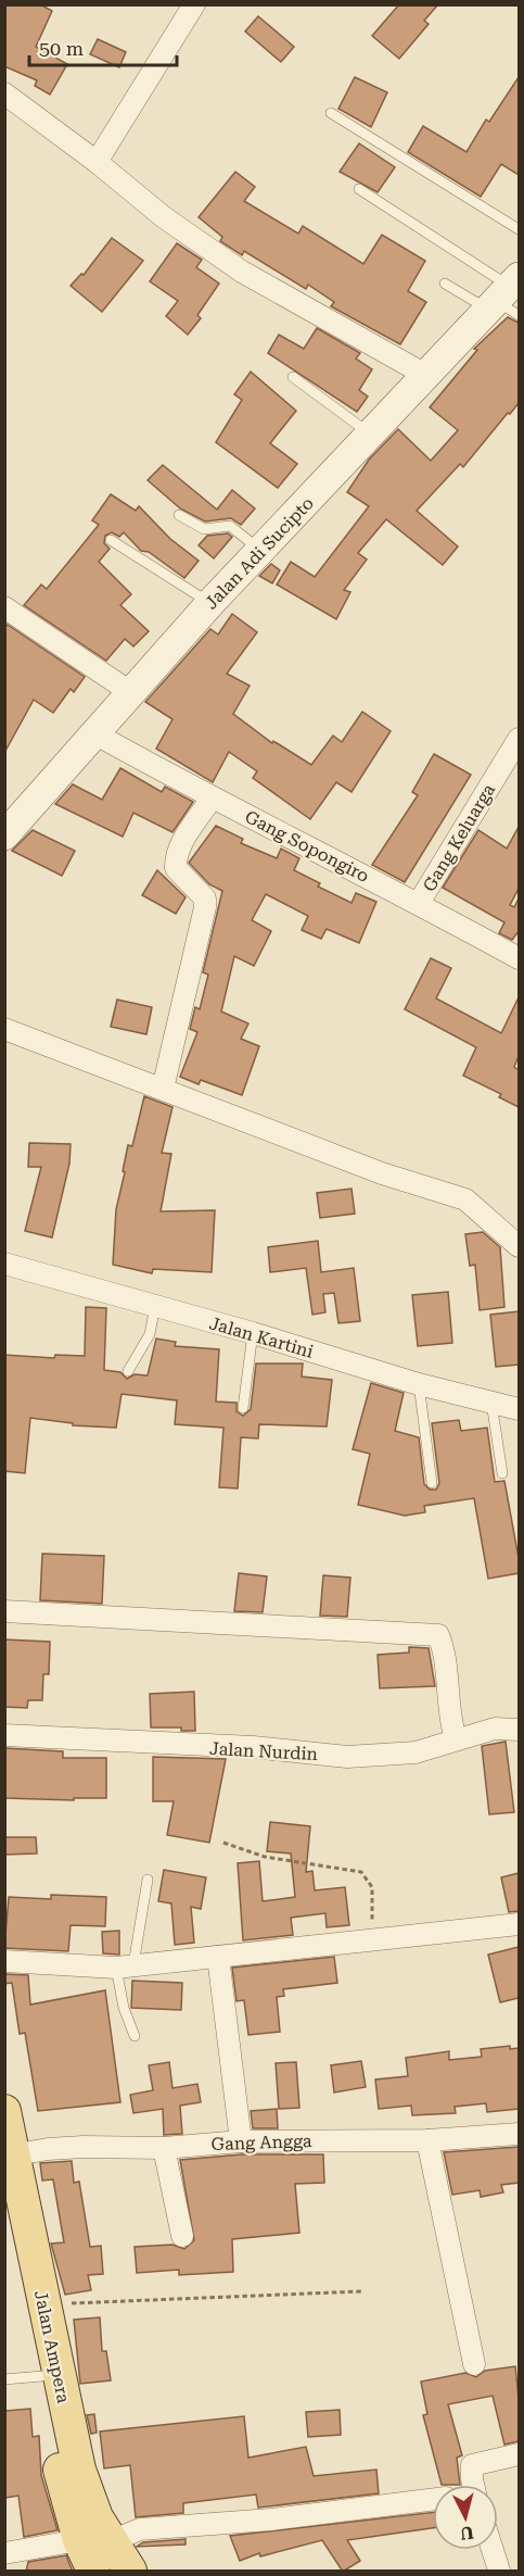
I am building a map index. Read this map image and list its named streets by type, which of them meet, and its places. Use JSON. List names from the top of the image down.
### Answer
{
  "streets": {
    "main road": ["Jalan Ampera"],
    "street": [
      "Jalan Adi Sucipto",
      "Gang Keluarga",
      "Gang Sopongiro",
      "Jalan Kartini",
      "Jalan Nurdin",
      "Gang Angga"
    ]
  },
  "crossings": [
    ["Jalan Adi Sucipto", "Gang Sopongiro"],
    ["Gang Keluarga", "Gang Sopongiro"],
    ["Gang Angga", "Jalan Ampera"]
  ],
  "scale_bar": "50 m",
  "north": "bottom"
}
